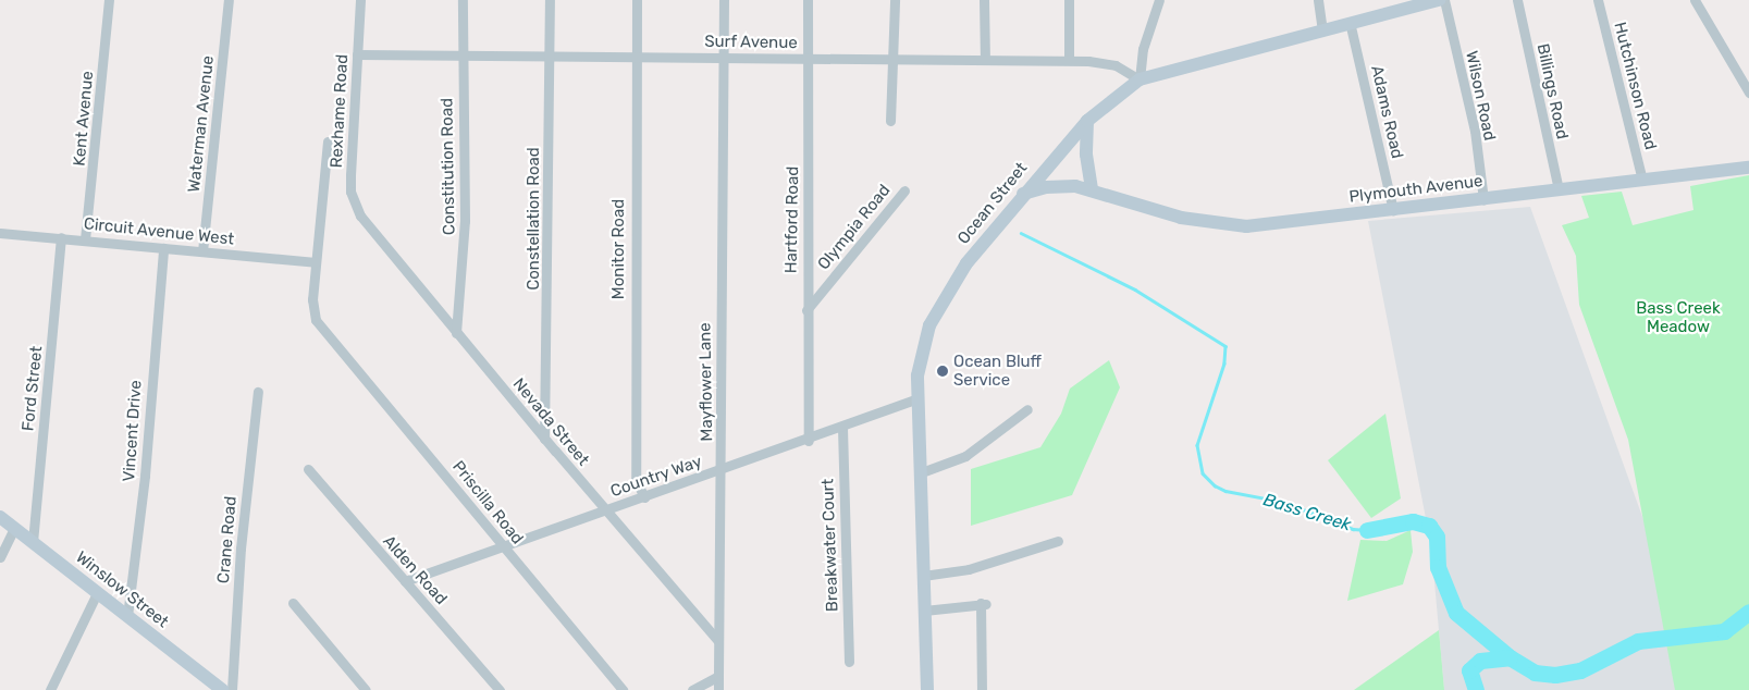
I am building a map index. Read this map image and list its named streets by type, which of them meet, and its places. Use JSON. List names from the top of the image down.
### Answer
{
  "streets": {
    "street": [
      "Surf Avenue",
      "Hutchinson Road",
      "Billings Road",
      "Wilson Road",
      "Rexhame Road",
      "Adams Road",
      "Kent Avenue",
      "Waterman Avenue",
      "Constitution Road",
      "Plymouth Avenue",
      "Ocean Street",
      "Constellation Road",
      "Hartford Road",
      "Olympia Road",
      "Circuit Avenue West",
      "Monitor Road",
      "Mayflower Lane",
      "Ford Street",
      "Nevada Street",
      "Vincent Drive",
      "Country Way",
      "Priscilla Road",
      "Crane Road",
      "Breakwater Court",
      "Alden Road",
      "Winslow Street"
    ]
  },
  "crossings": [
    ["Surf Avenue", "Rexhame Road"],
    ["Surf Avenue", "Constitution Road"],
    ["Surf Avenue", "Ocean Street"],
    ["Surf Avenue", "Constellation Road"],
    ["Surf Avenue", "Hartford Road"],
    ["Surf Avenue", "Monitor Road"],
    ["Surf Avenue", "Mayflower Lane"],
    ["Hutchinson Road", "Plymouth Avenue"],
    ["Billings Road", "Plymouth Avenue"],
    ["Wilson Road", "Plymouth Avenue"],
    ["Rexhame Road", "Nevada Street"],
    ["Adams Road", "Plymouth Avenue"],
    ["Adams Road", "Ocean Street"],
    ["Kent Avenue", "Circuit Avenue West"],
    ["Waterman Avenue", "Circuit Avenue West"],
    ["Constitution Road", "Nevada Street"],
    ["Plymouth Avenue", "Ocean Street"],
    ["Ocean Street", "Country Way"],
    ["Constellation Road", "Nevada Street"],
    ["Hartford Road", "Olympia Road"],
    ["Hartford Road", "Country Way"],
    ["Circuit Avenue West", "Ford Street"],
    ["Circuit Avenue West", "Vincent Drive"],
    ["Circuit Avenue West", "Priscilla Road"],
    ["Monitor Road", "Country Way"],
    ["Mayflower Lane", "Nevada Street"],
    ["Mayflower Lane", "Country Way"],
    ["Ford Street", "Winslow Street"],
    ["Nevada Street", "Country Way"],
    ["Vincent Drive", "Winslow Street"],
    ["Country Way", "Priscilla Road"],
    ["Country Way", "Breakwater Court"],
    ["Country Way", "Alden Road"]
  ],
  "water": ["Bass Creek"],
  "parks": ["Bass Creek Meadow"],
  "places": ["Ocean Bluff Service"]
}
